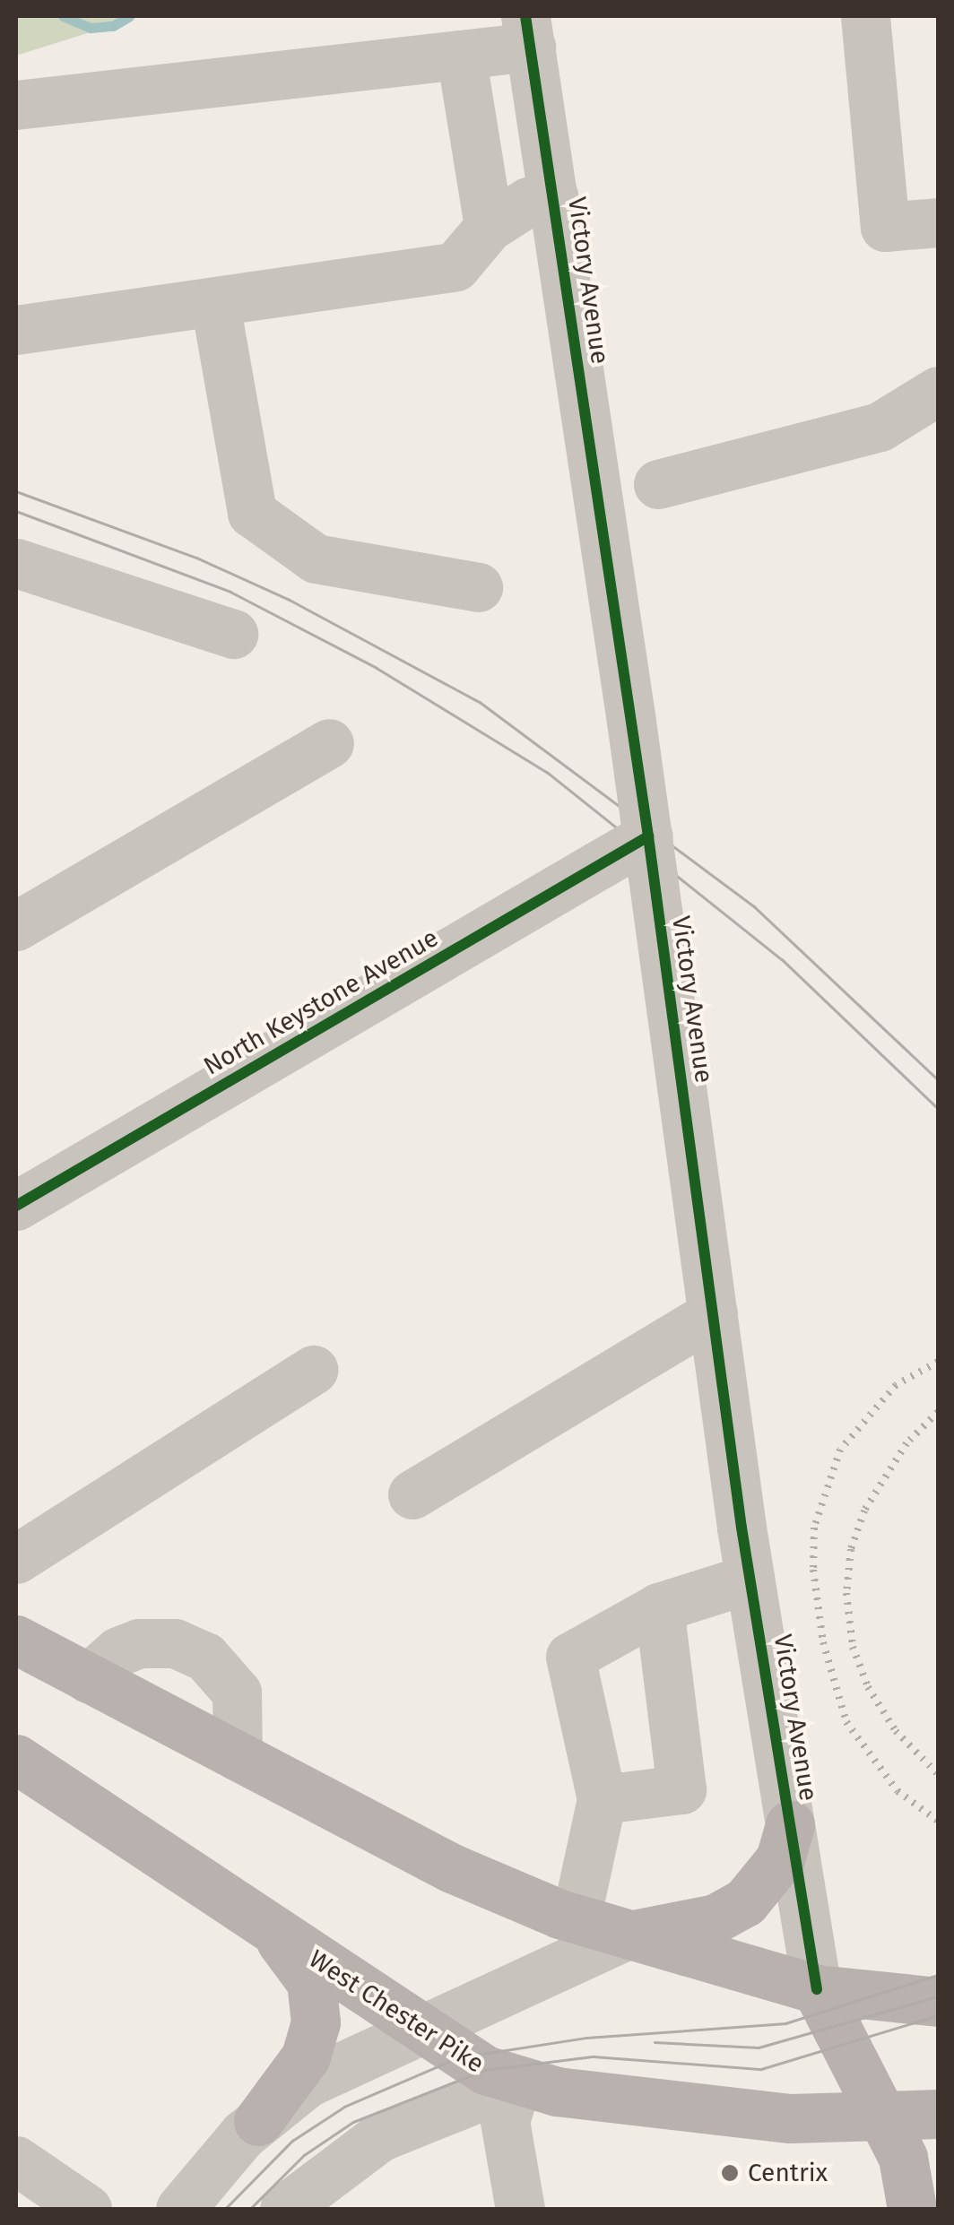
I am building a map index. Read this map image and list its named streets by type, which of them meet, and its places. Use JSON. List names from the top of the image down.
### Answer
{
  "streets": {
    "main road": ["West Chester Pike"],
    "street": ["Victory Avenue", "North Keystone Avenue"]
  },
  "crossings": [
    ["Victory Avenue", "North Keystone Avenue"]
  ],
  "places": ["Centrix"]
}
